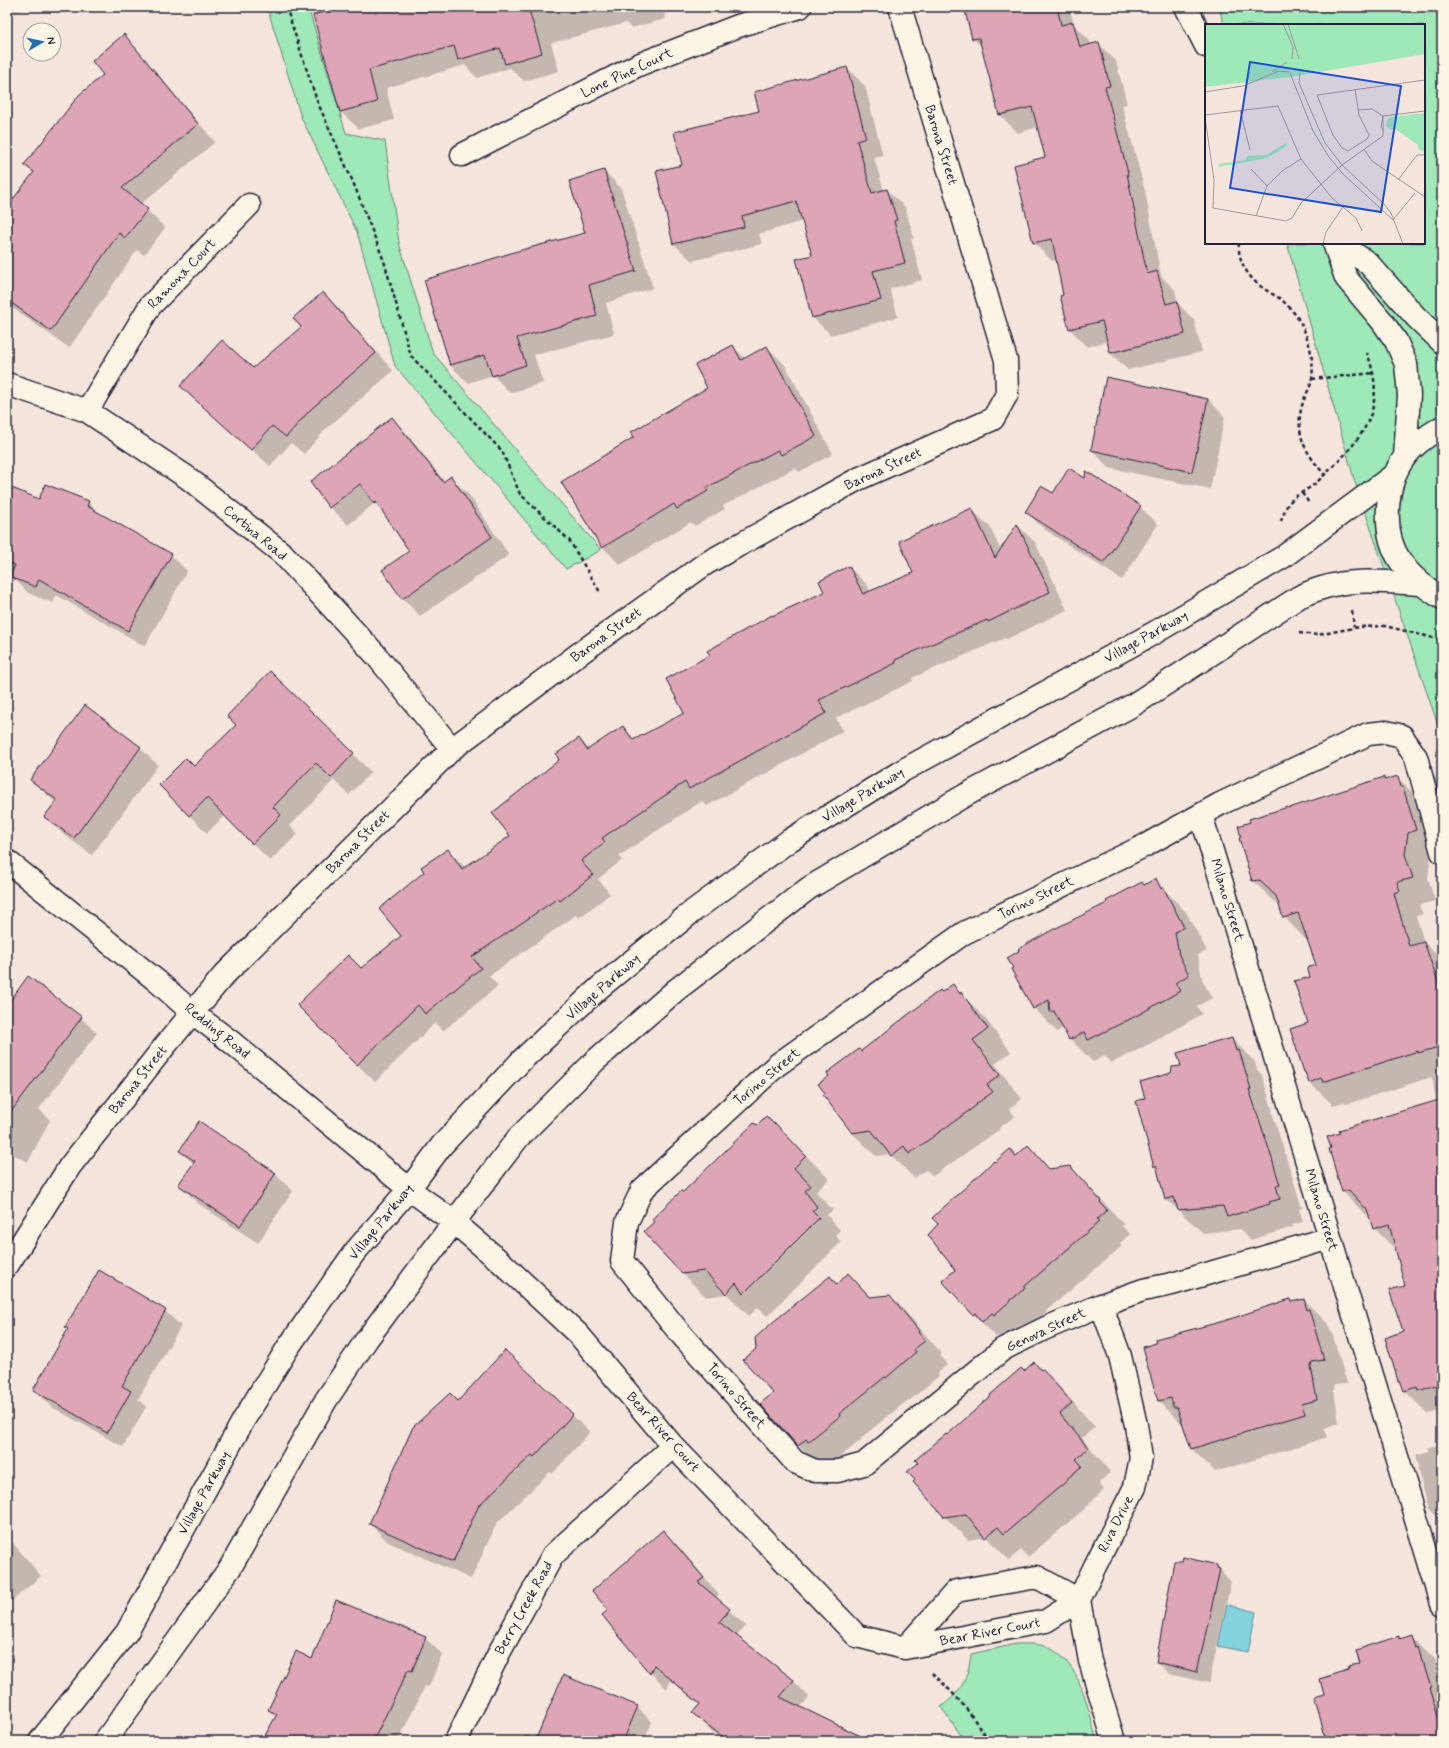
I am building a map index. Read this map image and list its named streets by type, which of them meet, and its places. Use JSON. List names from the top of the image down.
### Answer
{
  "streets": {
    "street": [
      "Lone Pine Court",
      "Barona Street",
      "Ramona Court",
      "Cortina Road",
      "Village Parkway",
      "Torino Street",
      "Milano Street",
      "Redding Road",
      "Genova Street",
      "Bear River Court",
      "Riva Drive",
      "Berry Creek Road"
    ]
  },
  "crossings": [
    ["Barona Street", "Cortina Road"],
    ["Barona Street", "Redding Road"],
    ["Ramona Court", "Cortina Road"],
    ["Village Parkway", "Redding Road"],
    ["Village Parkway", "Bear River Court"],
    ["Torino Street", "Milano Street"],
    ["Torino Street", "Genova Street"],
    ["Milano Street", "Genova Street"],
    ["Redding Road", "Bear River Court"],
    ["Genova Street", "Riva Drive"],
    ["Bear River Court", "Riva Drive"],
    ["Bear River Court", "Berry Creek Road"]
  ],
  "north": "right"
}
